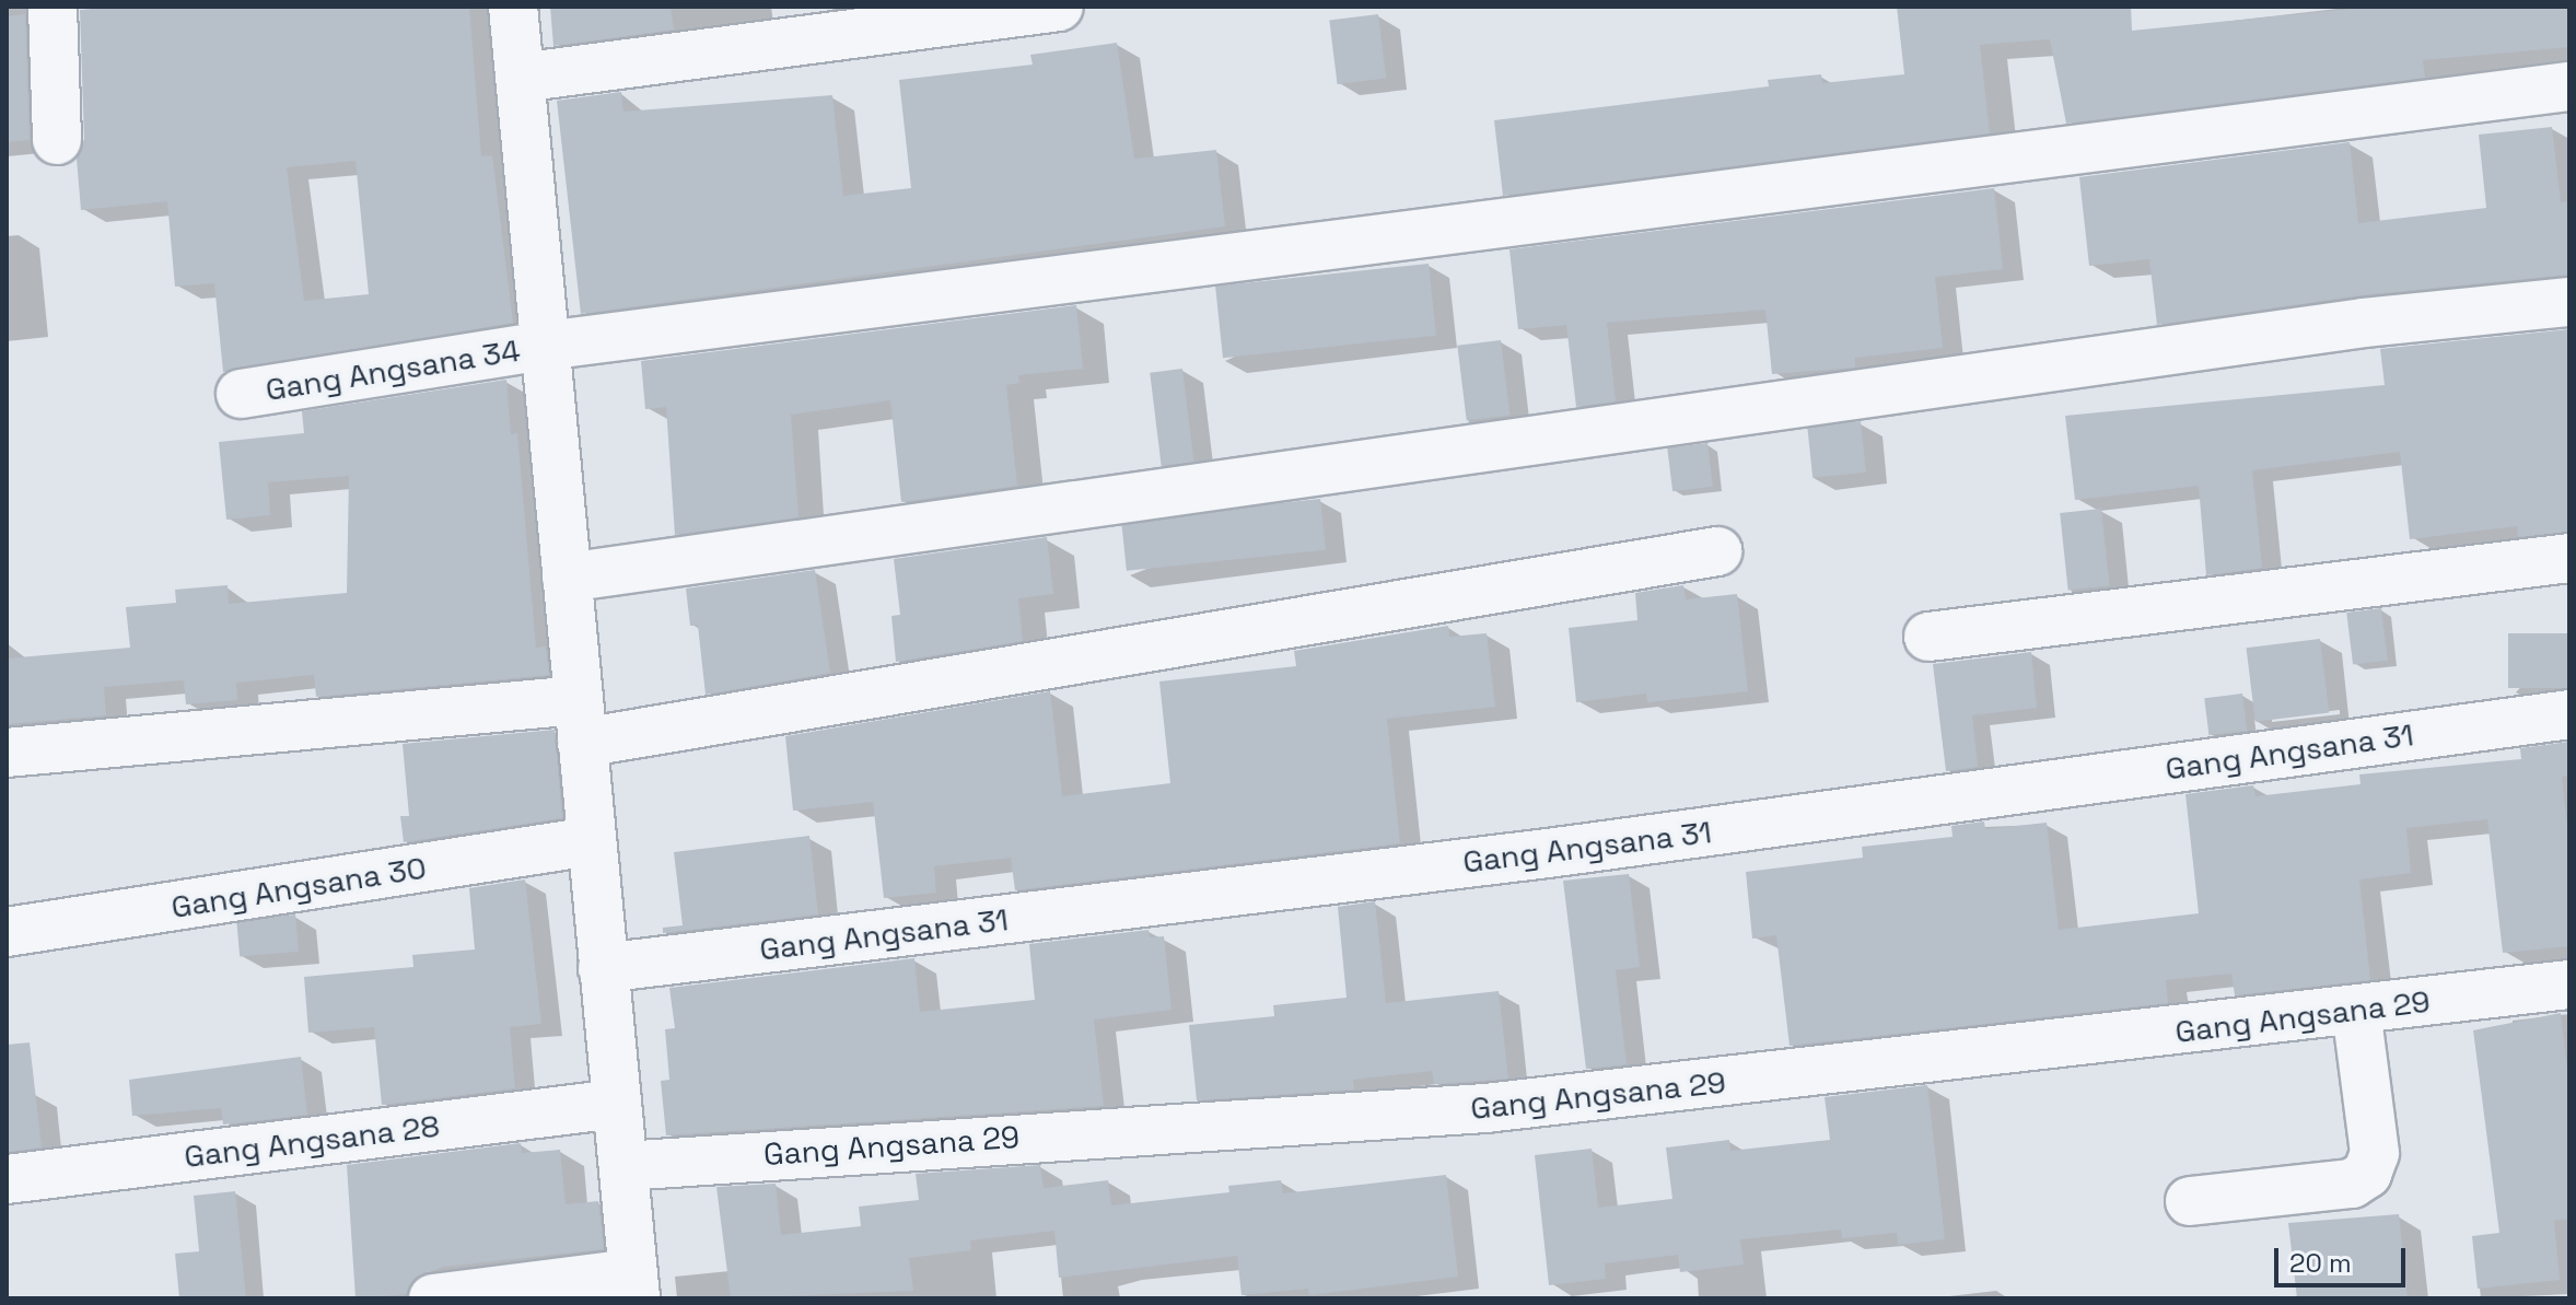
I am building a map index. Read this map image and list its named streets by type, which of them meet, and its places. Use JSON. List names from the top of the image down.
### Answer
{
  "streets": {
    "street": [
      "Gang Angsana 34",
      "Gang Angsana 31",
      "Gang Angsana 30",
      "Gang Angsana 29",
      "Gang Angsana 28"
    ]
  },
  "scale_bar": "20 m"
}
